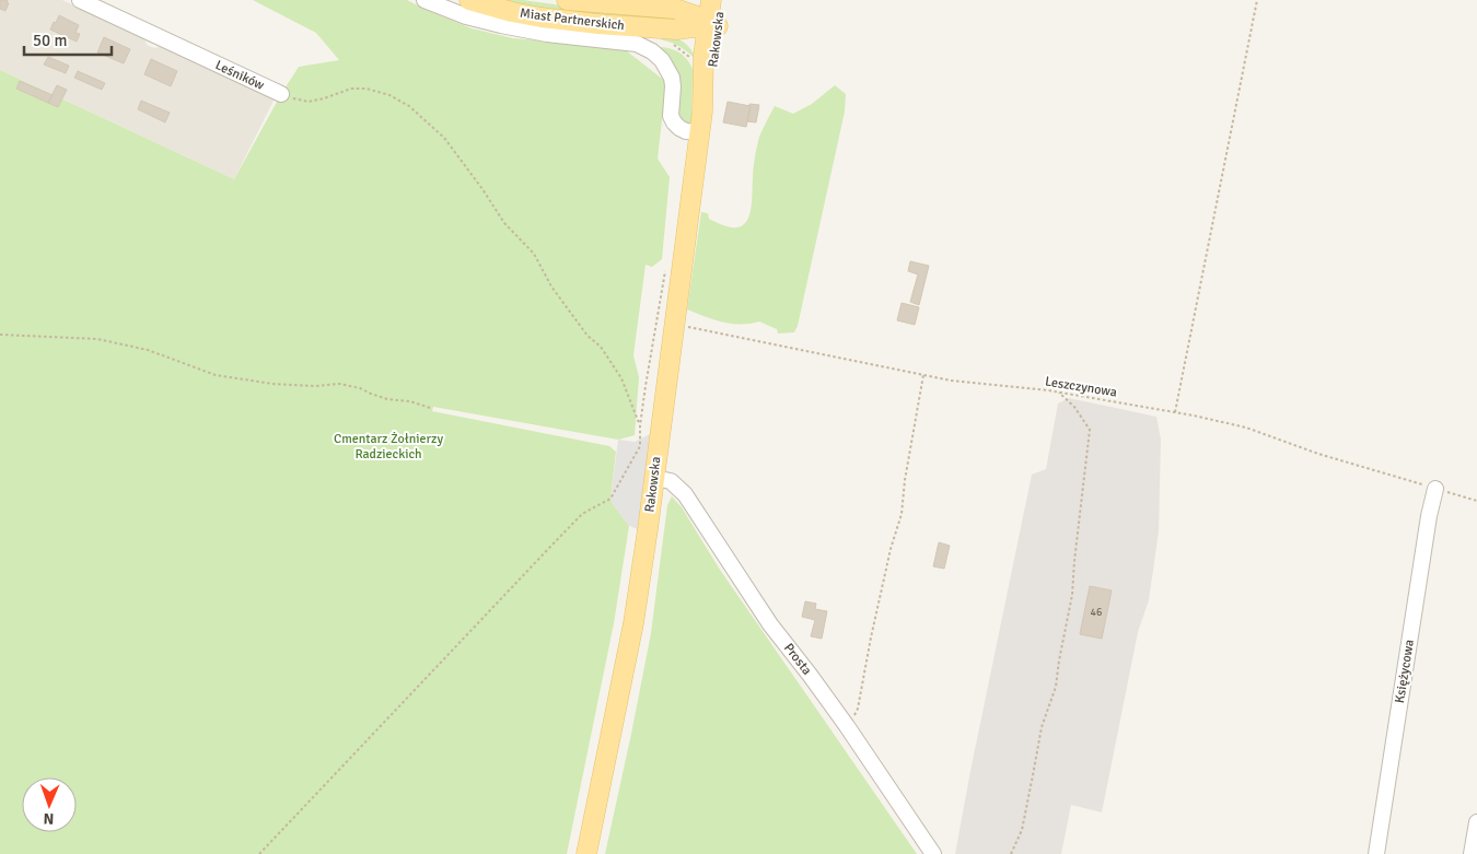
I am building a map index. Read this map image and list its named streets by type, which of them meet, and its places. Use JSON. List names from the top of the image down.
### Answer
{
  "streets": {
    "main road": ["Miast Partnerskich", "Rakowska"],
    "street": ["Leśników", "Prosta", "Księżycowa"],
    "path": ["Leszczynowa"]
  },
  "crossings": [
    ["Miast Partnerskich", "Rakowska"],
    ["Rakowska", "Leszczynowa"],
    ["Rakowska", "Prosta"],
    ["Leszczynowa", "Księżycowa"]
  ],
  "parks": ["Cmentarz Żołnierzy Radzieckich"],
  "house_numbers": ["46"],
  "scale_bar": "50 m",
  "north": "bottom"
}
